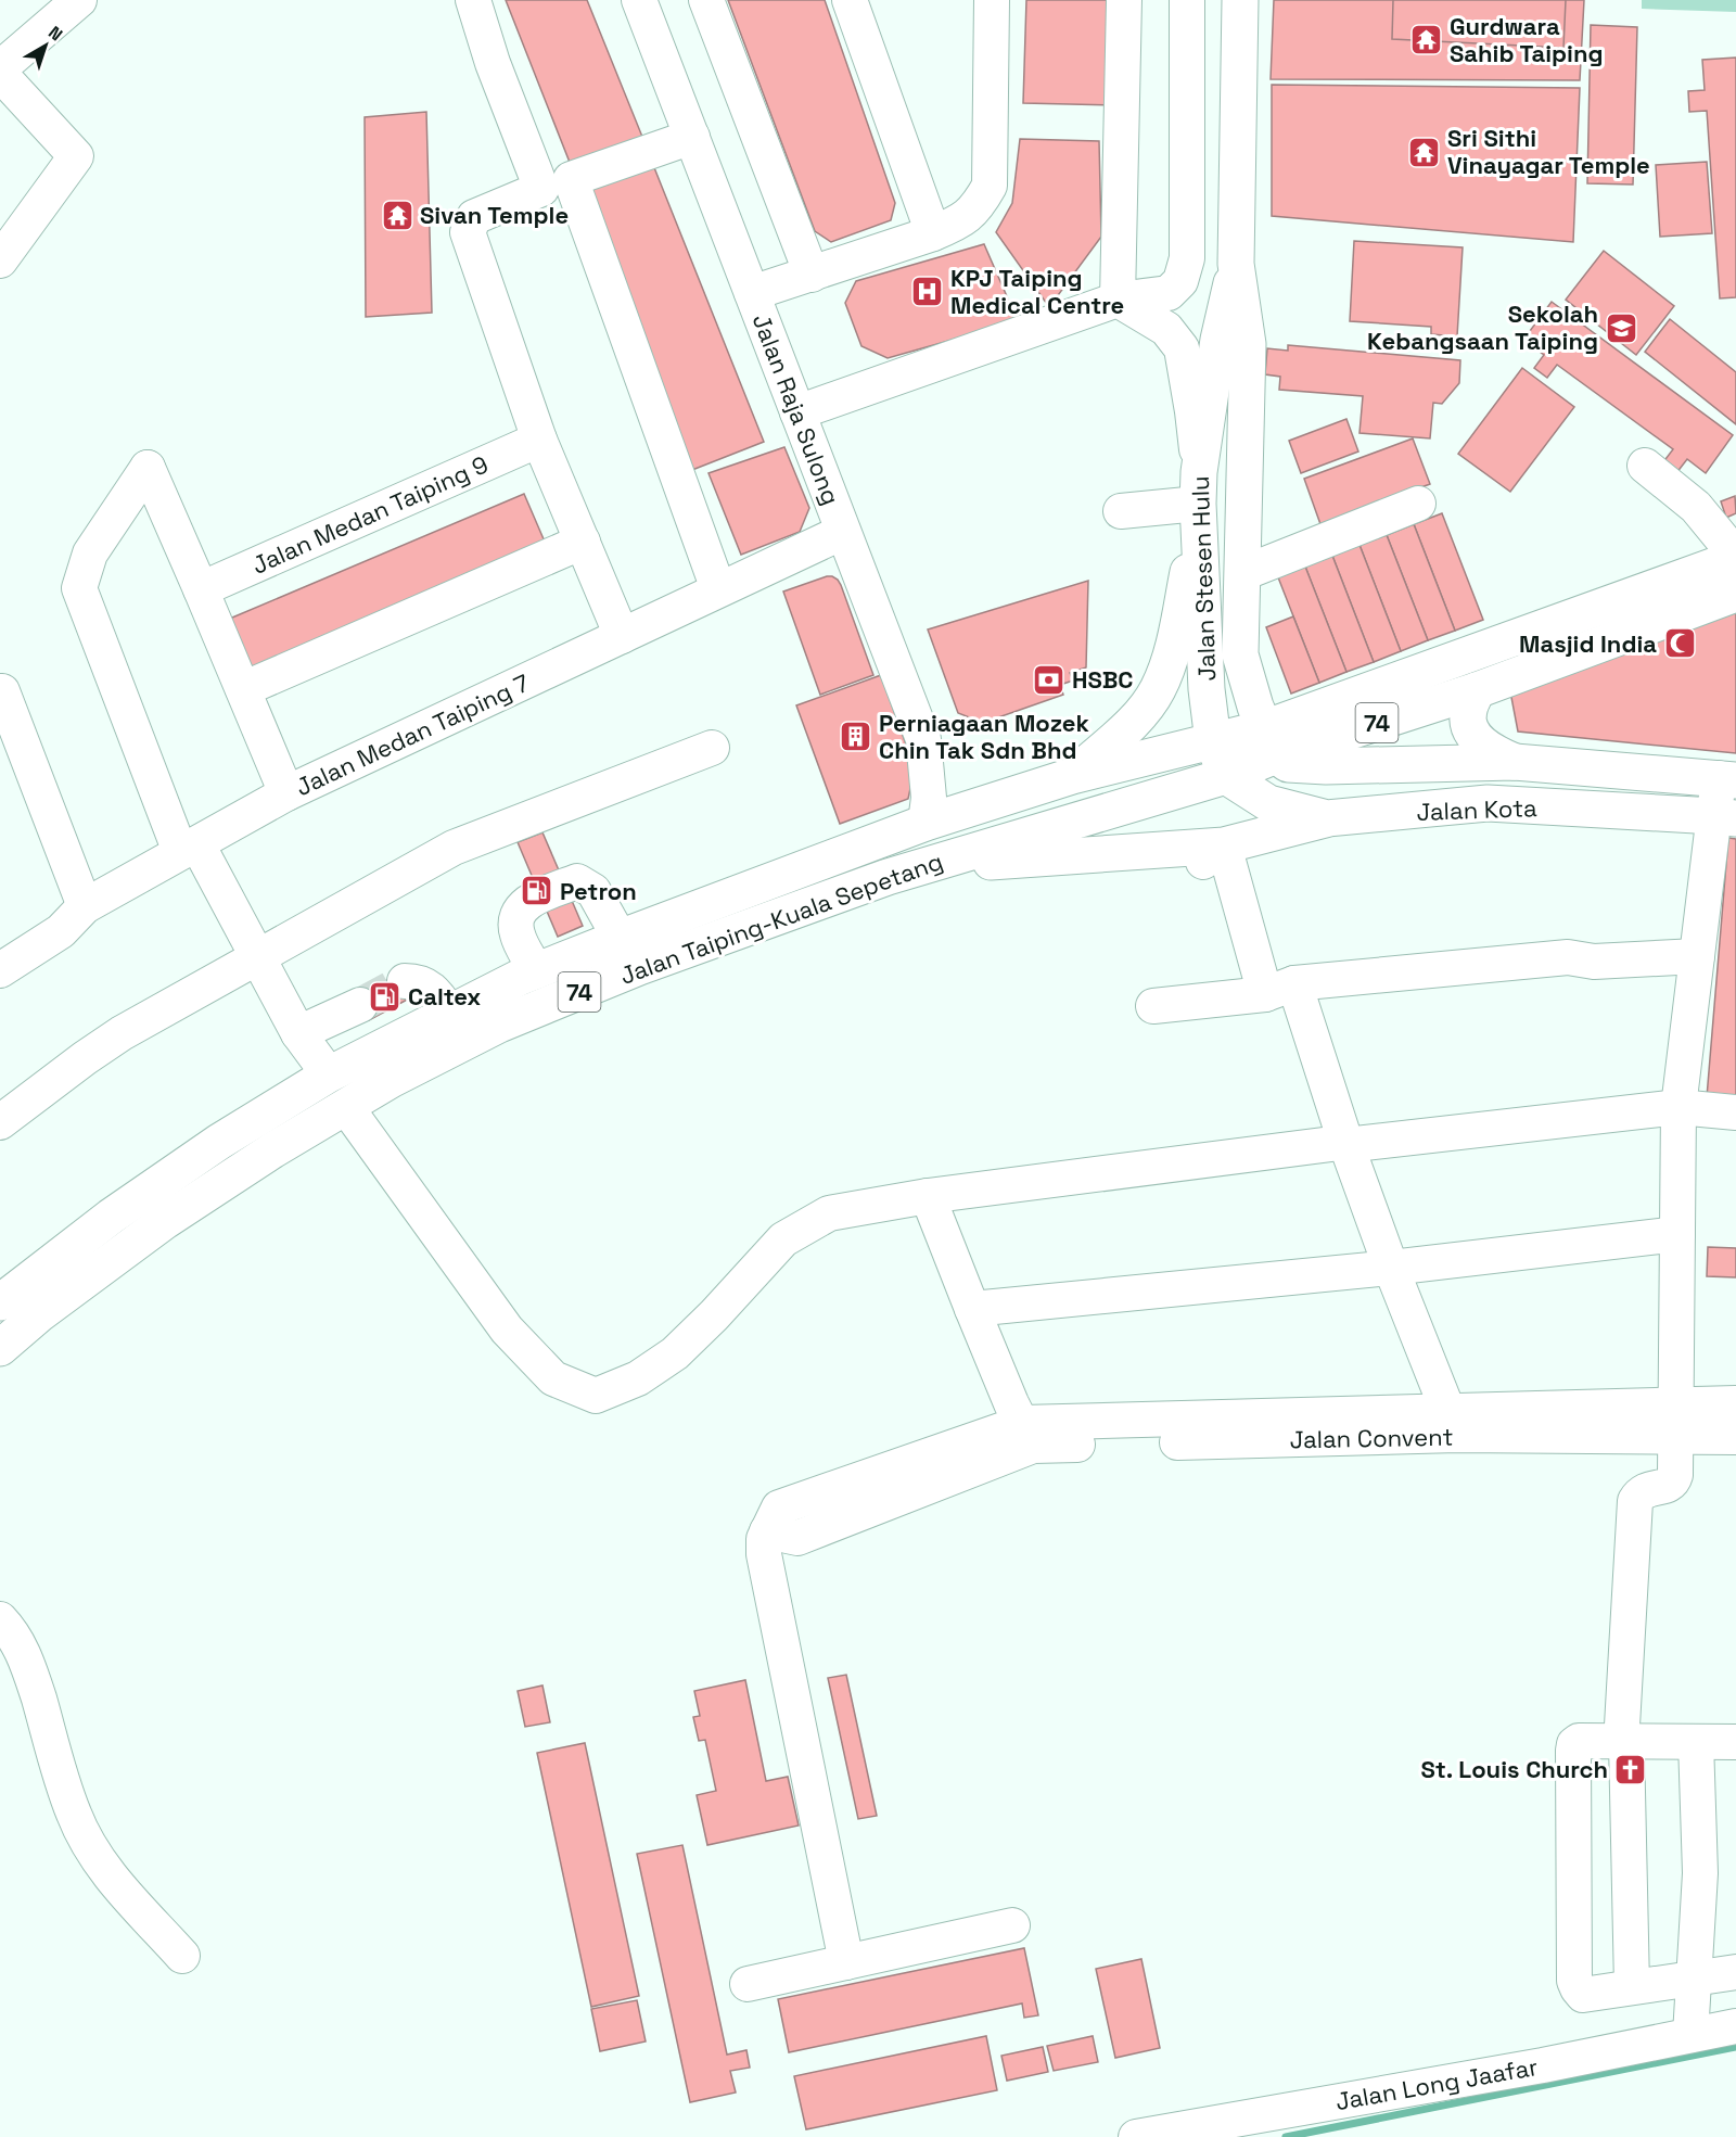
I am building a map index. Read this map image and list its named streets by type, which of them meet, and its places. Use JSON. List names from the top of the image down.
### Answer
{
  "streets": {
    "main road": [
      "Jalan Stesen Hulu",
      "74",
      "Jalan Kota",
      "Jalan Taiping-Kuala Sepetang"
    ],
    "street": [
      "Jalan Raja Sulong",
      "Jalan Medan Taiping 9",
      "Jalan Medan Taiping 7",
      "Jalan Convent",
      "Jalan Long Jaafar"
    ]
  },
  "crossings": [
    ["Jalan Raja Sulong", "Jalan Medan Taiping 7"],
    ["Jalan Raja Sulong", "Jalan Taiping-Kuala Sepetang"],
    ["Jalan Stesen Hulu", "74"],
    ["Jalan Stesen Hulu", "Jalan Kota"],
    ["Jalan Stesen Hulu", "Jalan Taiping-Kuala Sepetang"],
    ["74", "Jalan Kota"],
    ["74", "Jalan Taiping-Kuala Sepetang"],
    ["Jalan Kota", "Jalan Taiping-Kuala Sepetang"]
  ],
  "places": {
    "temple": ["Gurdwara Sahib Taiping", "Sri Sithi Vinayagar Temple", "Sivan Temple"],
    "hospital": ["KPJ Taiping Medical Centre"],
    "school or university": ["Sekolah Kebangsaan Taiping"],
    "mosque": ["Masjid India"],
    "bank": ["HSBC"],
    "building": ["Perniagaan Mozek Chin Tak Sdn Bhd"],
    "fuel station": ["Petron", "Caltex"],
    "church": ["St. Louis Church"]
  },
  "north": "top right"
}
